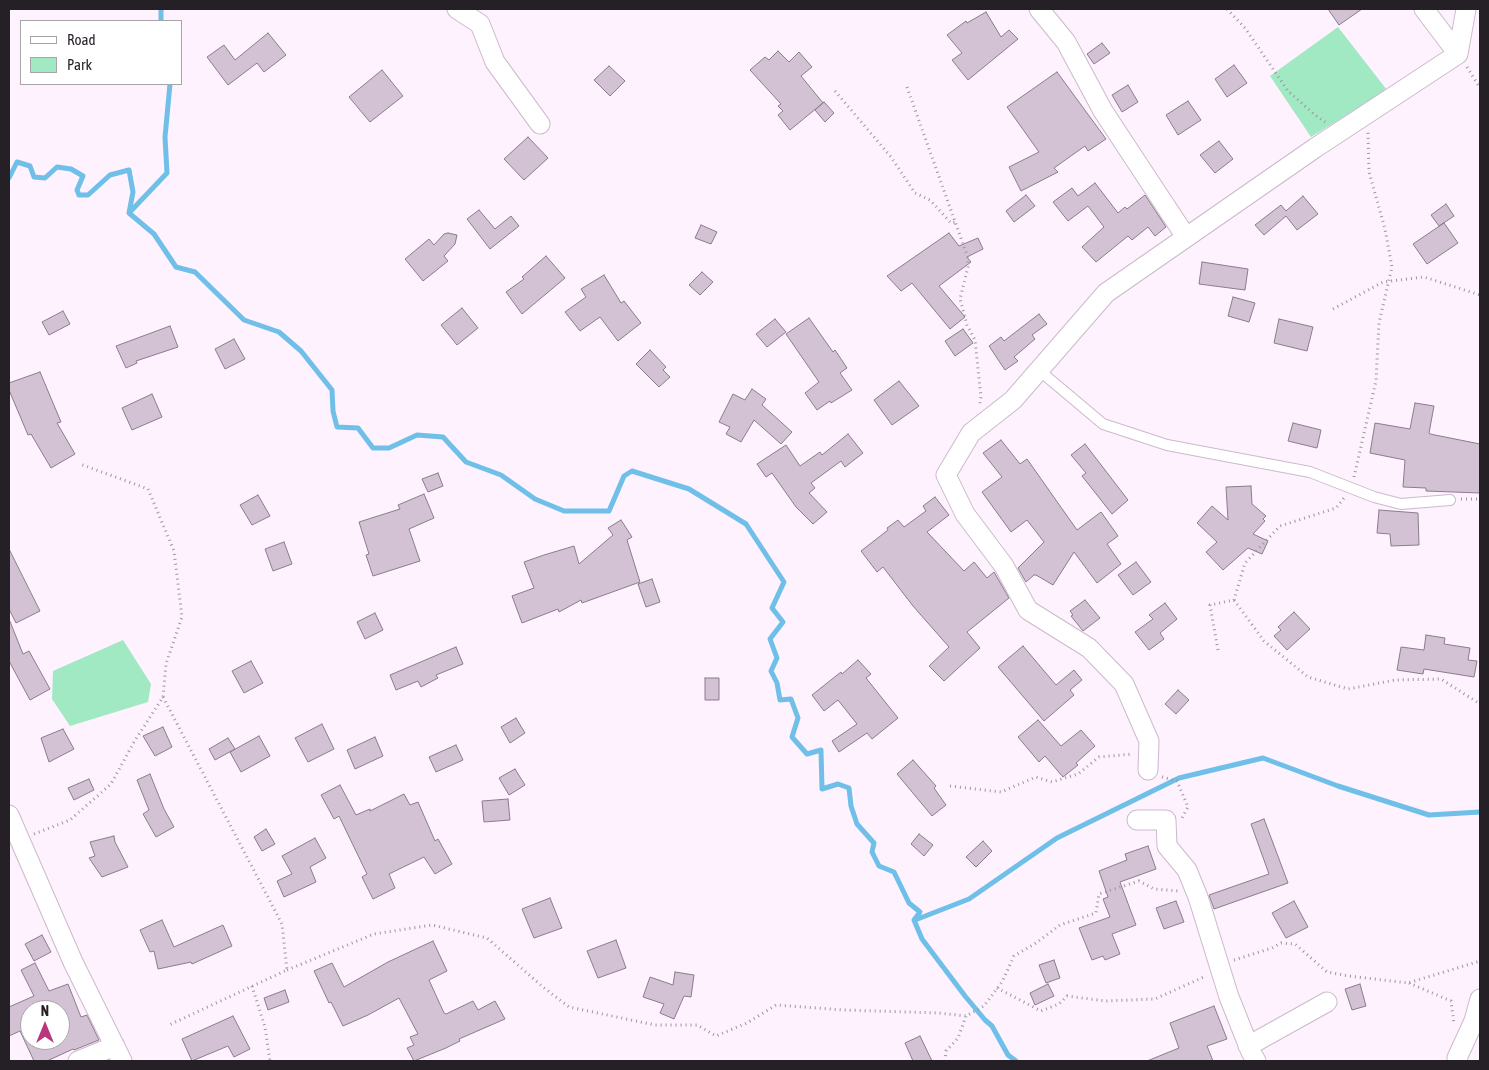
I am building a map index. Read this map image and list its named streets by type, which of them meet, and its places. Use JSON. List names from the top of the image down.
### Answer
{
  "legend": ["Road", "Park"],
  "north": "top"
}
